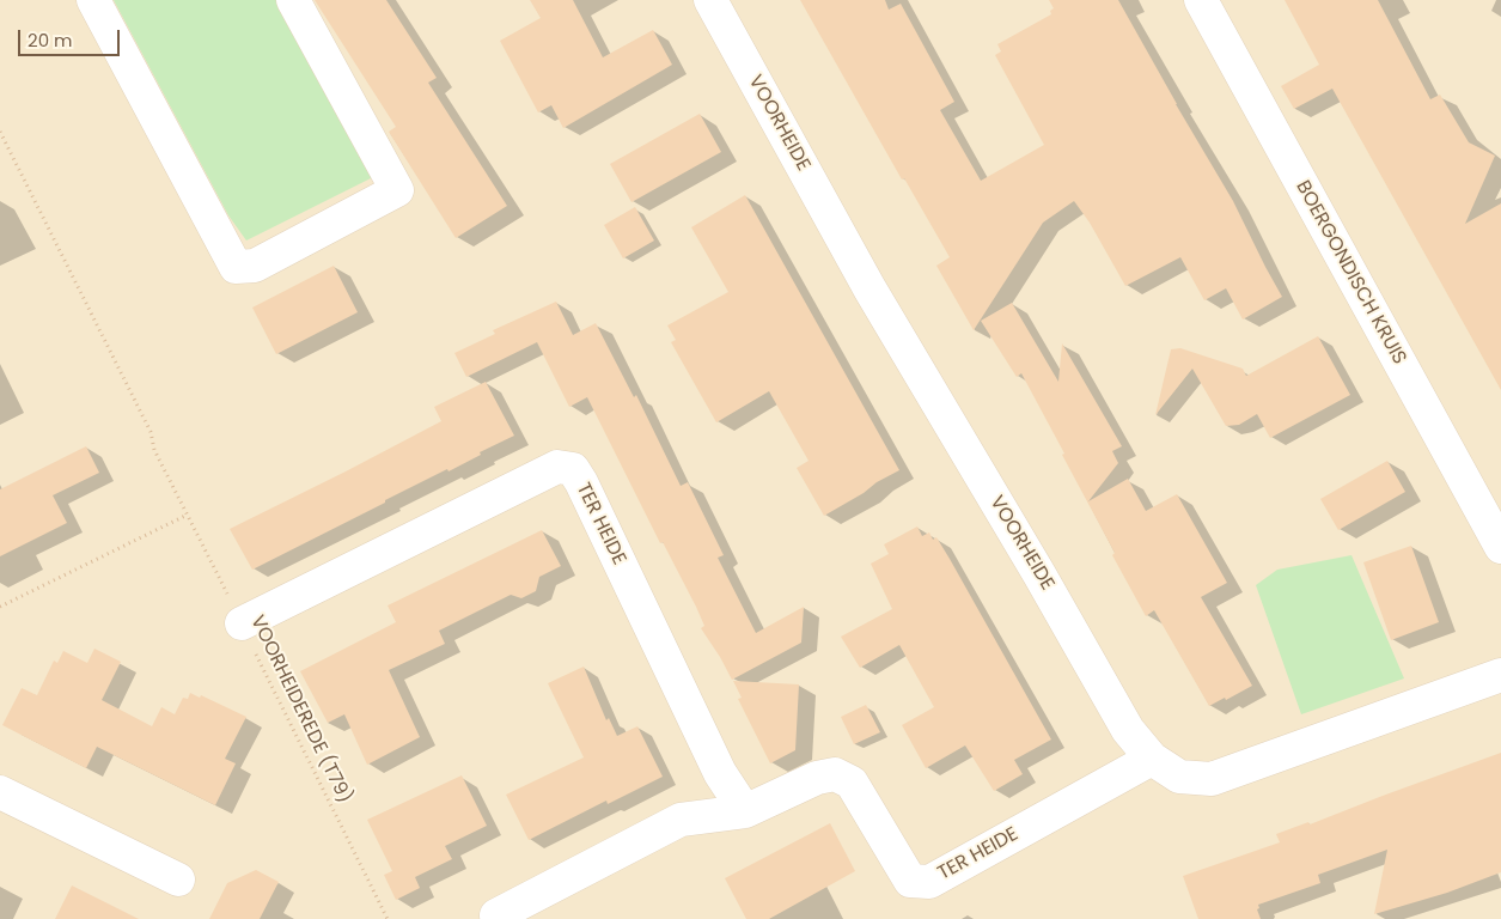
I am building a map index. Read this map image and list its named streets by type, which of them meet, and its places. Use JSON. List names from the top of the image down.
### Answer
{
  "streets": {
    "street": ["VOORHEIDE", "BOERGONDISCH KRUIS", "TER HEIDE"],
    "path": ["VOORHEIDEREDE (T79)"]
  },
  "crossings": [
    ["VOORHEIDE", "TER HEIDE"],
    ["TER HEIDE", "VOORHEIDEREDE (T79)"]
  ],
  "scale_bar": "20 m"
}
